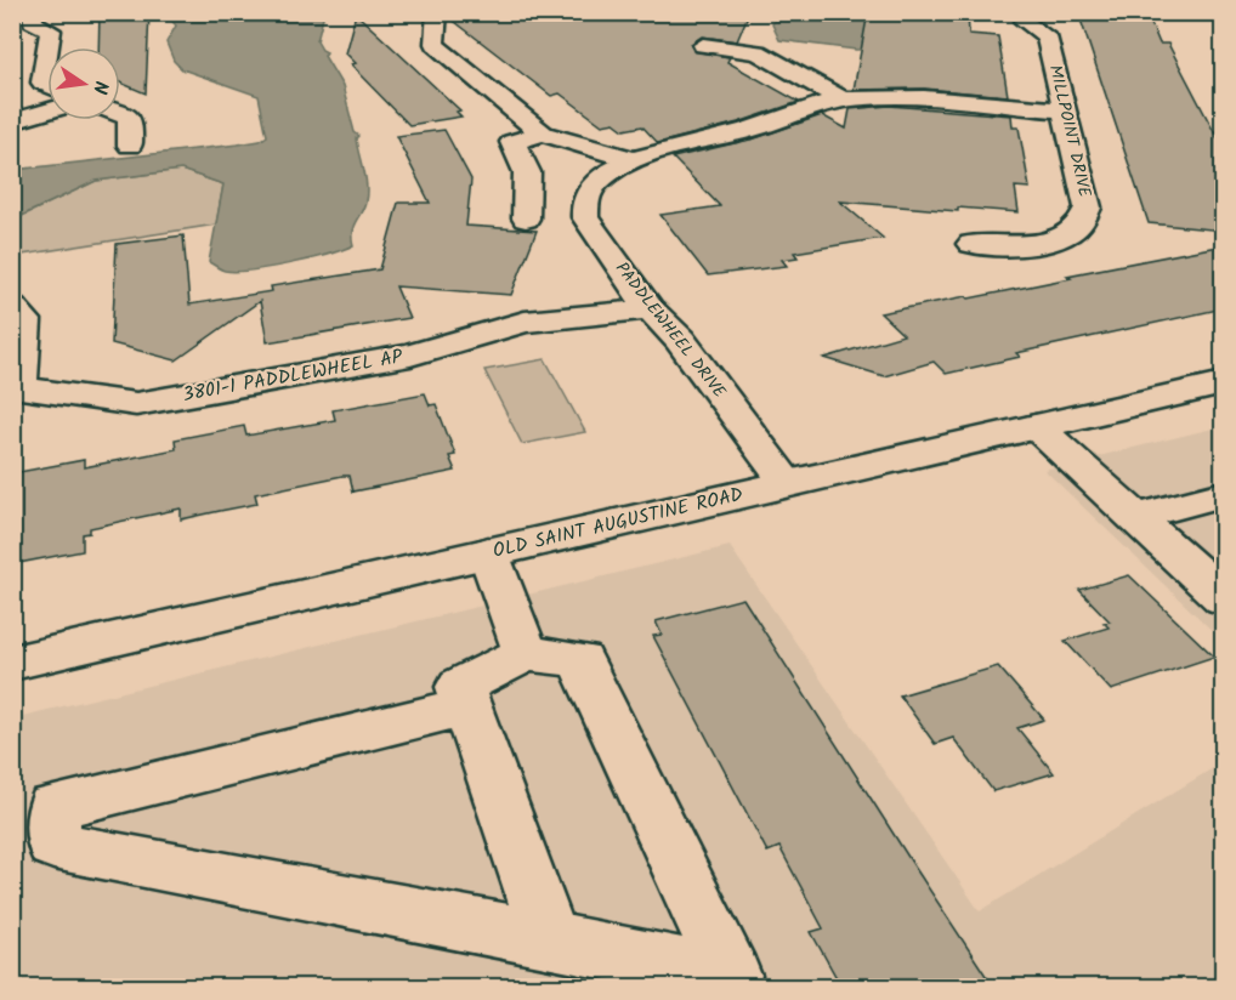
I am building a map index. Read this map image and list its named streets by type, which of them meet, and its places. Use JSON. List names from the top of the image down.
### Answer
{
  "streets": {
    "street": [
      "MILLPOINT DRIVE",
      "PADDLEWHEEL DRIVE",
      "3801-1 PADDLEWHEEL AP",
      "OLD SAINT AUGUSTINE ROAD"
    ]
  },
  "crossings": [
    ["MILLPOINT DRIVE", "PADDLEWHEEL DRIVE"],
    ["PADDLEWHEEL DRIVE", "3801-1 PADDLEWHEEL AP"],
    ["PADDLEWHEEL DRIVE", "OLD SAINT AUGUSTINE ROAD"]
  ],
  "north": "right"
}
